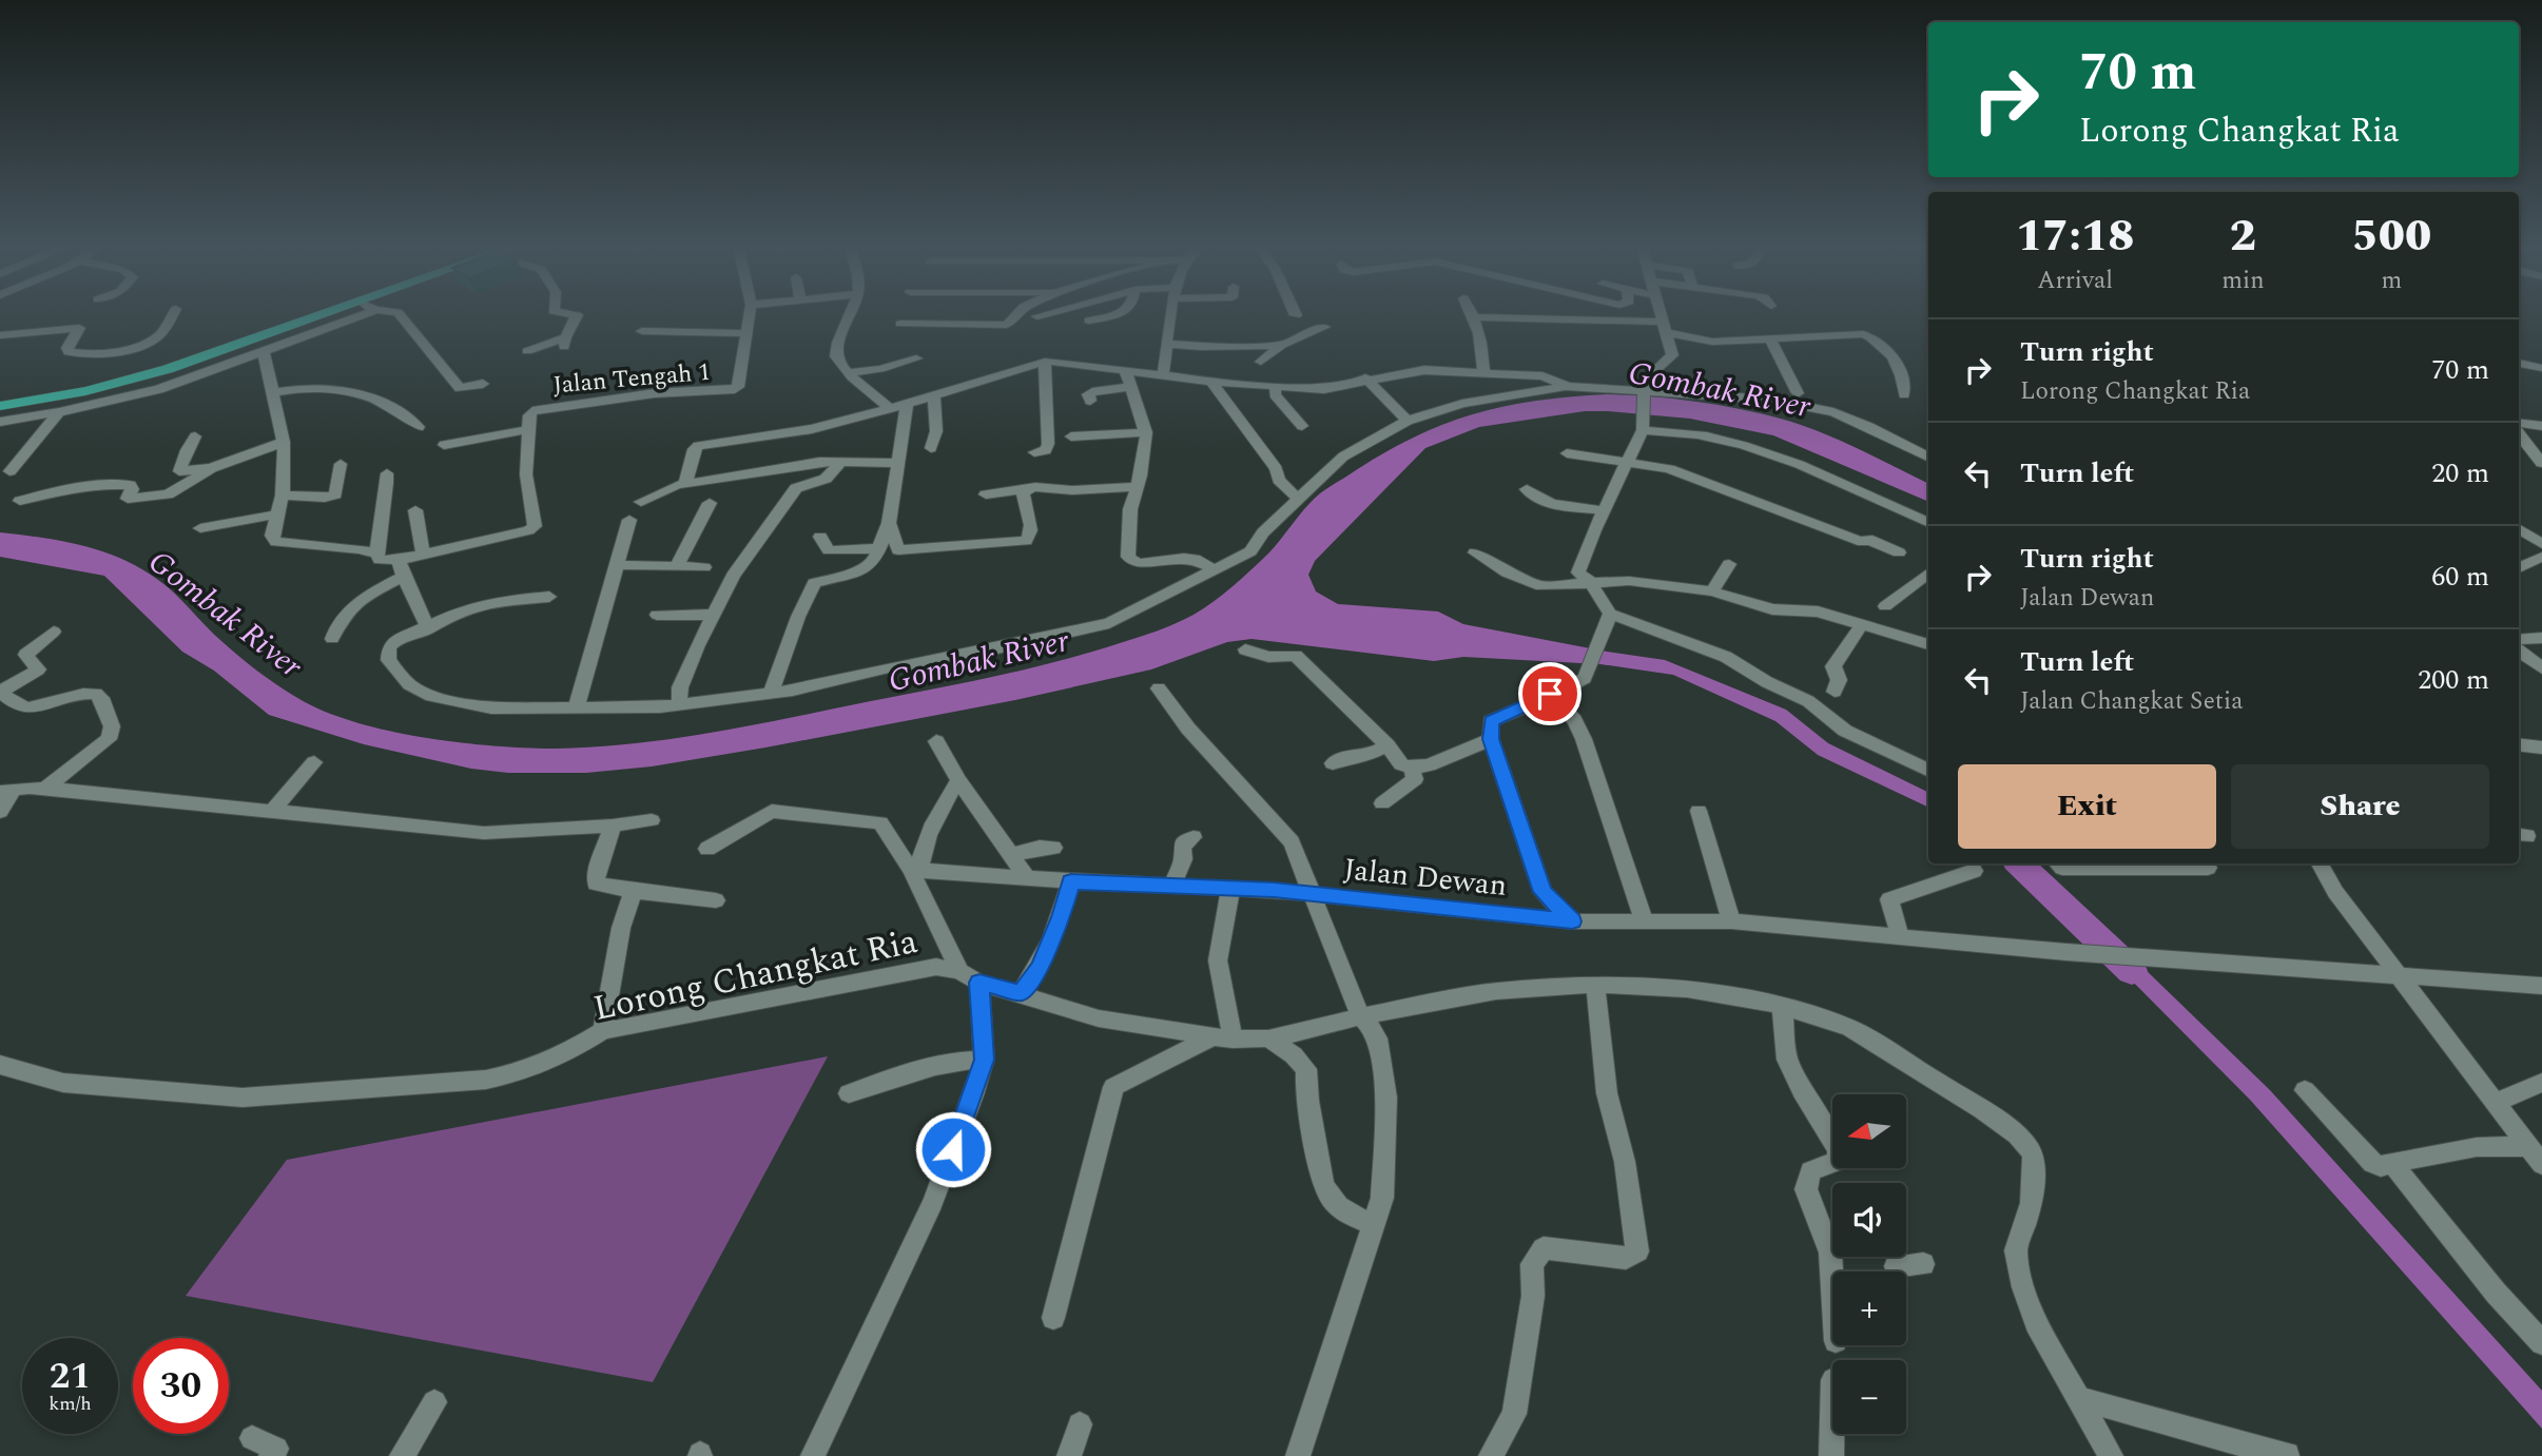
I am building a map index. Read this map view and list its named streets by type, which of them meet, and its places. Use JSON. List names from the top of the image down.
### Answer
{
  "streets": {
    "street": ["Jalan Tengah 1", "Jalan Dewan", "Lorong Changkat Ria"]
  },
  "water": ["Gombak River"],
  "north": "left",
  "page": {
    "turn": ["70 m", "Lorong Changkat Ria"],
    "eta": [
      "17:18",
      "Arrival",
      "2",
      "min",
      "500",
      "m"
    ],
    "list": [
      {
        "name": "Turn right",
        "note": "Lorong Changkat Ria",
        "value": "70 m"
      },
      {
        "name": "Turn left",
        "value": "20 m"
      },
      {
        "name": "Turn right",
        "note": "Jalan Dewan",
        "value": "60 m"
      },
      {
        "name": "Turn left",
        "note": "Jalan Changkat Setia",
        "value": "200 m"
      }
    ],
    "buttons": ["Exit", "Share"],
    "map_buttons": ["+", "−"],
    "speed": "21 km/h",
    "limit": "30"
  }
}
